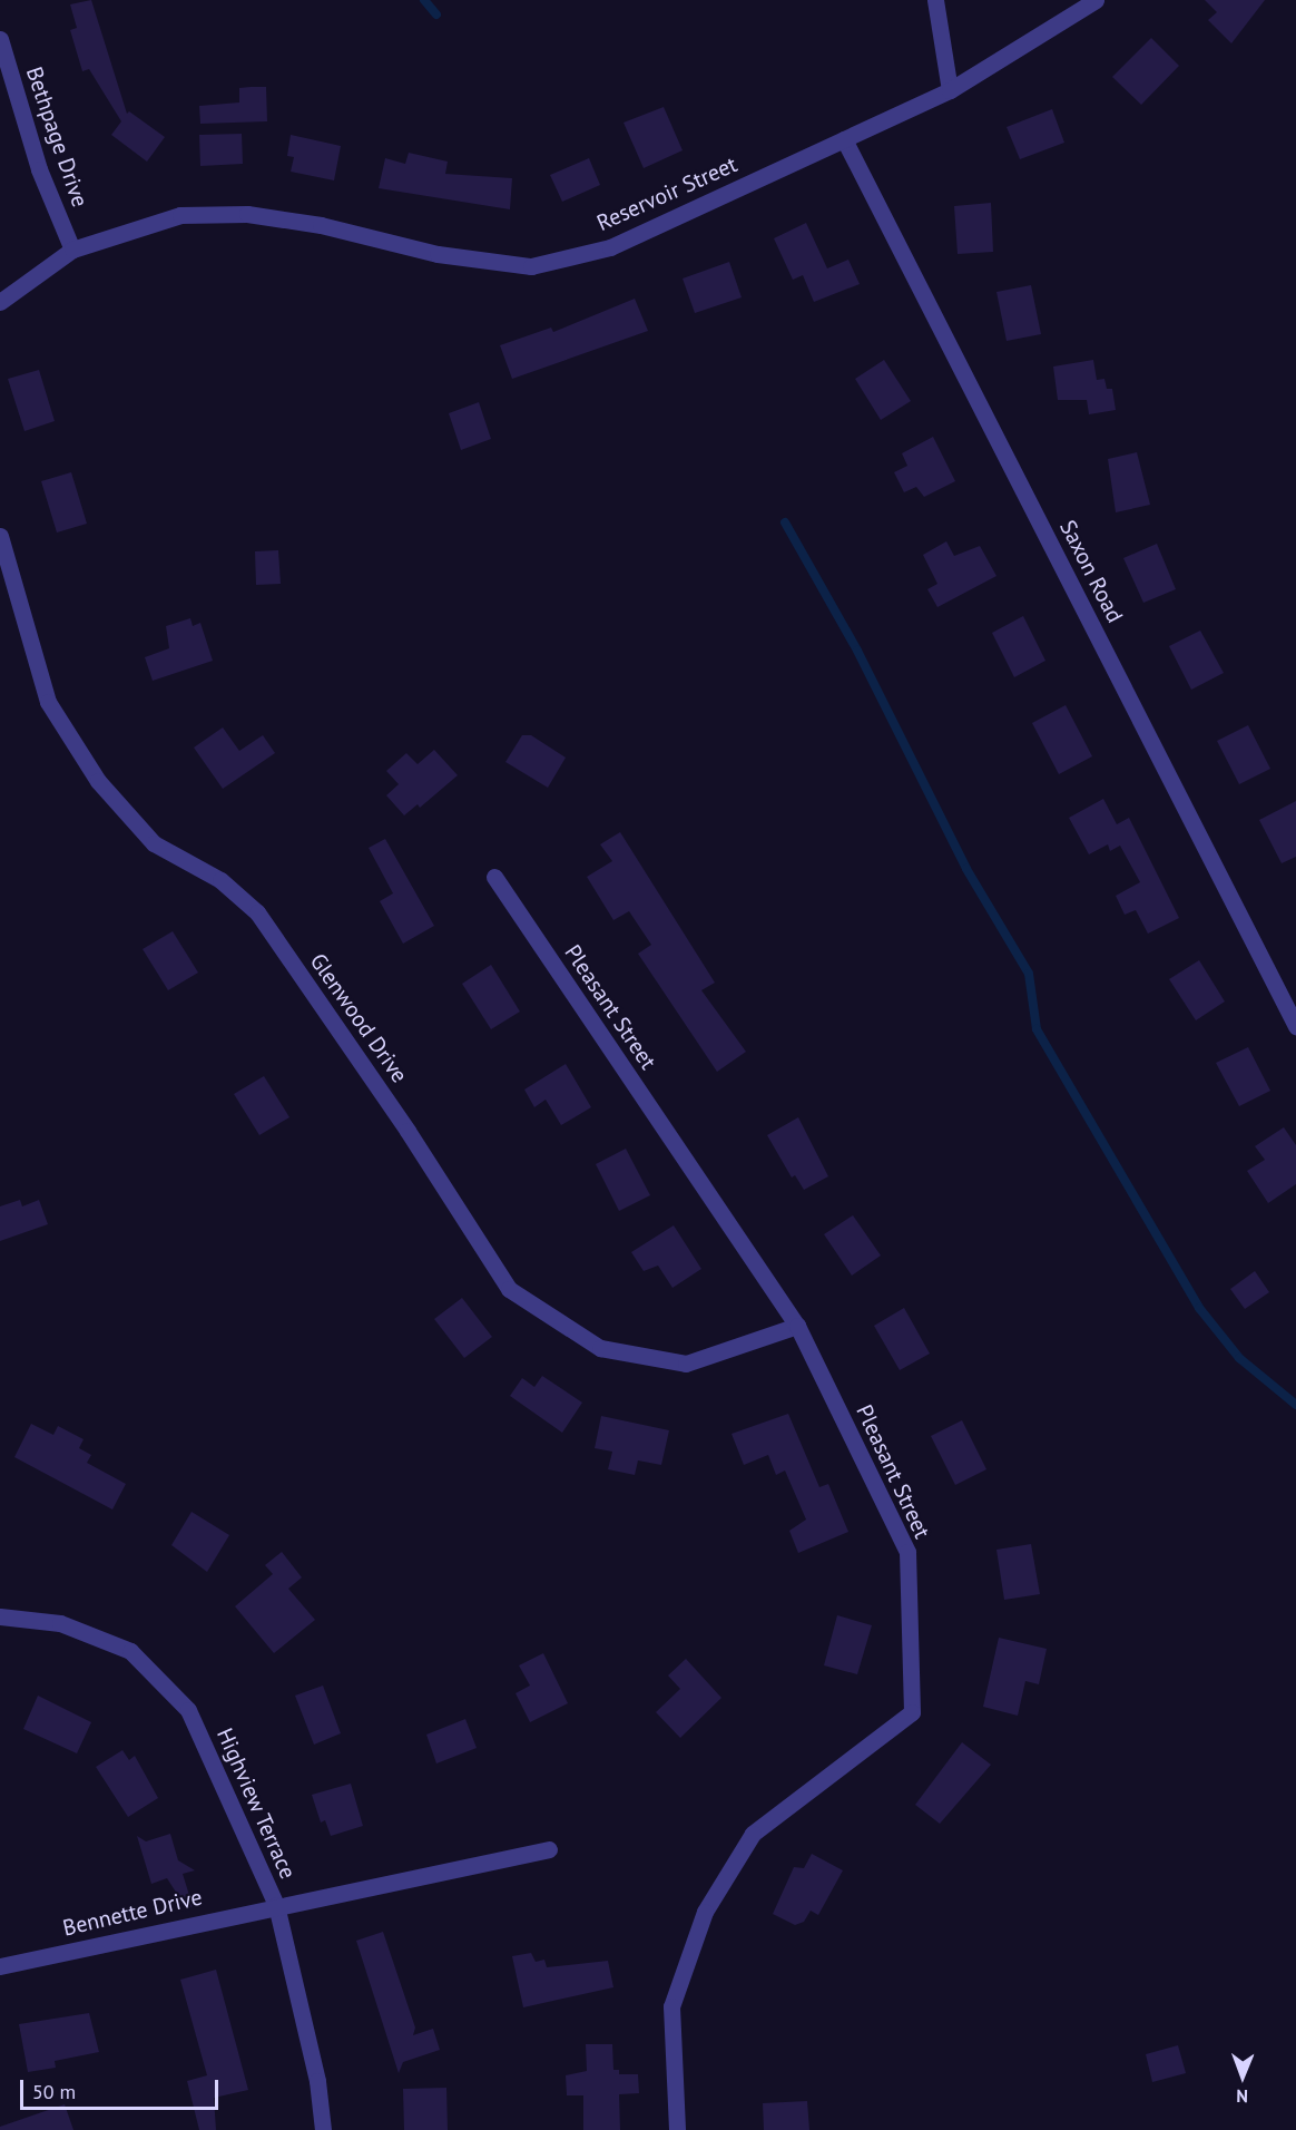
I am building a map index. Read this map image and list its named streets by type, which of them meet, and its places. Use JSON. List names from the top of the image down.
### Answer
{
  "streets": {
    "street": [
      "Bethpage Drive",
      "Reservoir Street",
      "Saxon Road",
      "Pleasant Street",
      "Glenwood Drive",
      "Highview Terrace",
      "Bennette Drive"
    ]
  },
  "crossings": [
    ["Bethpage Drive", "Reservoir Street"],
    ["Reservoir Street", "Saxon Road"],
    ["Pleasant Street", "Glenwood Drive"],
    ["Highview Terrace", "Bennette Drive"]
  ],
  "scale_bar": "50 m",
  "north": "bottom"
}
